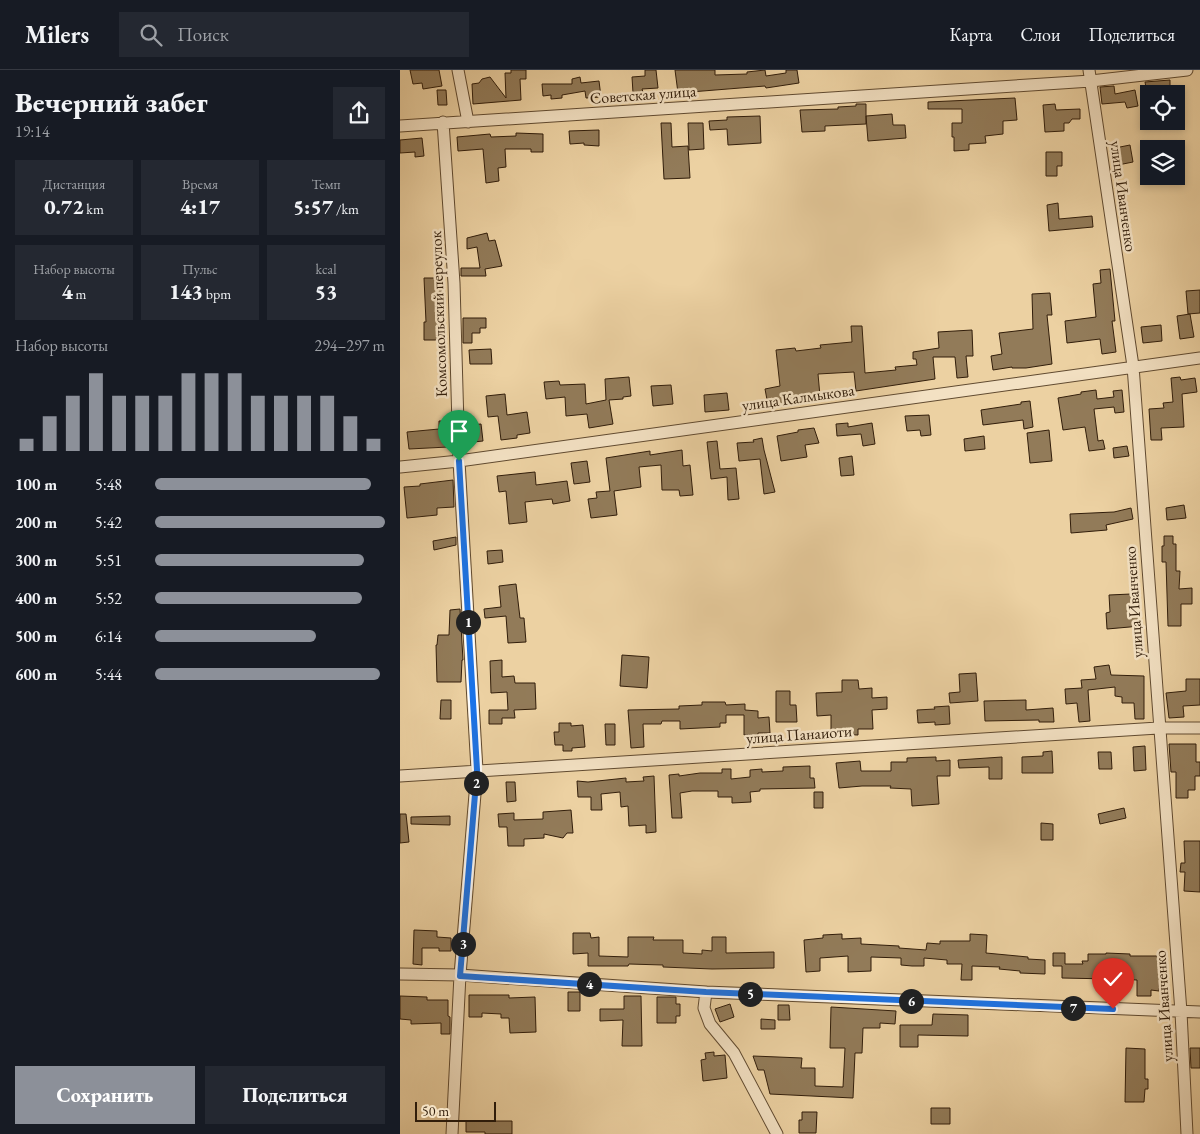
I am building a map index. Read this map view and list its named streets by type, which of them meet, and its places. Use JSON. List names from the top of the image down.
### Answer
{
  "streets": {
    "street": [
      "Советская улица",
      "улица Иванченко",
      "Комсомольский переулок",
      "улица Калмыкова",
      "улица Панаиоти"
    ]
  },
  "crossings": [
    ["Советская улица", "улица Иванченко"],
    ["Советская улица", "Комсомольский переулок"],
    ["улица Иванченко", "улица Калмыкова"],
    ["улица Иванченко", "улица Панаиоти"],
    ["Комсомольский переулок", "улица Калмыкова"],
    ["Комсомольский переулок", "улица Панаиоти"]
  ],
  "scale_bar": "50 m",
  "page": {
    "header": "Milers",
    "search": "Поиск",
    "nav": ["Карта", "Слои", "Поделиться"],
    "heading": ["Вечерний забег", "19:14"],
    "stats": [
      ["Дистанция", "0.72 km"],
      ["Время", "4:17"],
      ["Темп", "5:57 /km"],
      ["Набор высоты", "4 m"],
      ["Пульс", "143 bpm"],
      ["kcal", "53"]
    ],
    "chart": ["Набор высоты", "294–297 m"],
    "list": [
      {
        "name": "100 m",
        "note": "5:48"
      },
      {
        "name": "200 m",
        "note": "5:42"
      },
      {
        "name": "300 m",
        "note": "5:51"
      },
      {
        "name": "400 m",
        "note": "5:52"
      },
      {
        "name": "500 m",
        "note": "6:14"
      },
      {
        "name": "600 m",
        "note": "5:44"
      }
    ],
    "pins": [
      "1",
      "2",
      "3",
      "4",
      "5",
      "6",
      "7"
    ],
    "buttons": ["Сохранить", "Поделиться"],
    "scale": "50 m"
  }
}
